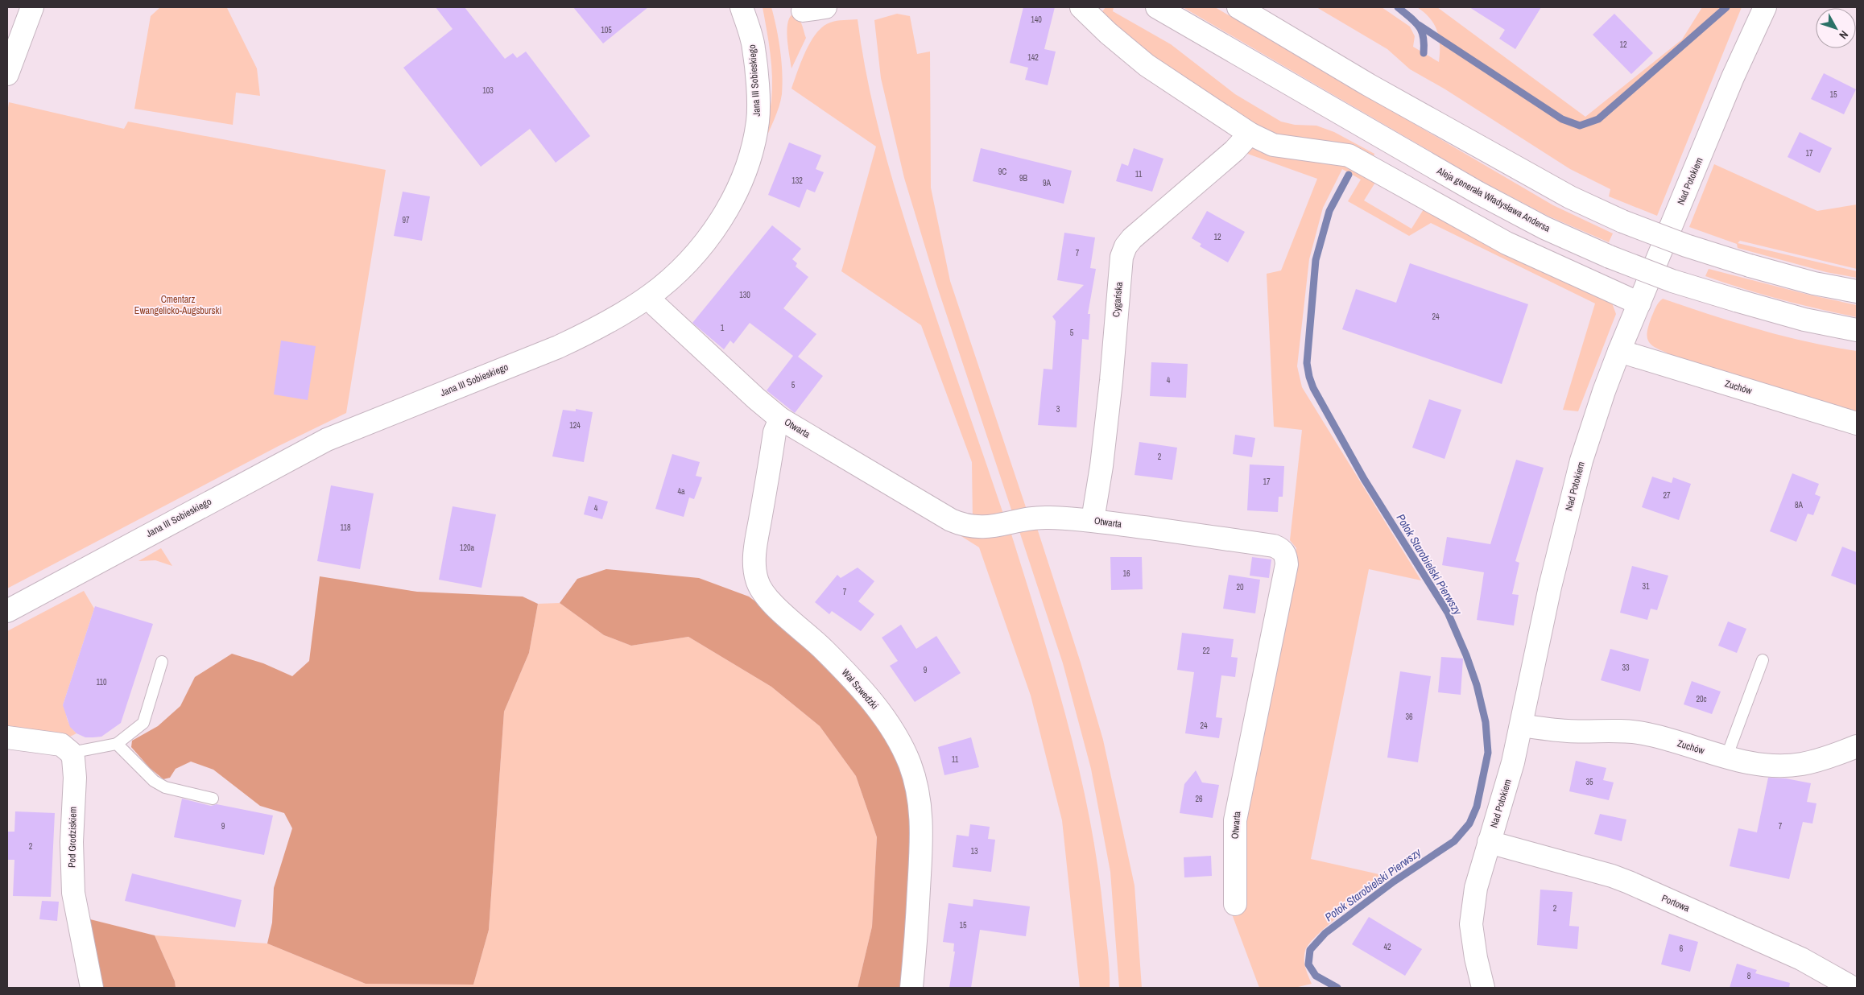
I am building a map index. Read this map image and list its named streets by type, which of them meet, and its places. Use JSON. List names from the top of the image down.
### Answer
{
  "streets": {
    "street": [
      "Jana III Sobieskiego",
      "Nad Potokiem",
      "Aleja generała Władysława Andersa",
      "Cygańska",
      "Zuchów",
      "Otwarta",
      "Wał Szwedzki",
      "Pod Grodziskiem",
      "Portowa"
    ]
  },
  "crossings": [
    ["Jana III Sobieskiego", "Otwarta"],
    ["Nad Potokiem", "Zuchów"],
    ["Nad Potokiem", "Portowa"],
    ["Cygańska", "Otwarta"],
    ["Otwarta", "Wał Szwedzki"]
  ],
  "water": ["Potok Starobielski Pierwszy"],
  "parks": ["Cmentarz Ewangelicko-Augsburski"],
  "house_numbers": [
    "140",
    "105",
    "12",
    "142",
    "103",
    "15",
    "17",
    "9C",
    "11",
    "9B",
    "132",
    "9A",
    "97",
    "12",
    "7",
    "130",
    "24",
    "1",
    "5",
    "4",
    "5",
    "3",
    "124",
    "2",
    "17",
    "4a",
    "27",
    "8A",
    "4",
    "118",
    "120a",
    "16",
    "31",
    "20",
    "7",
    "22",
    "33",
    "9",
    "110",
    "20c",
    "36",
    "24",
    "11",
    "35",
    "26",
    "9",
    "7",
    "2",
    "13",
    "2",
    "15",
    "42",
    "6",
    "8"
  ],
  "north": "bottom right"
}
